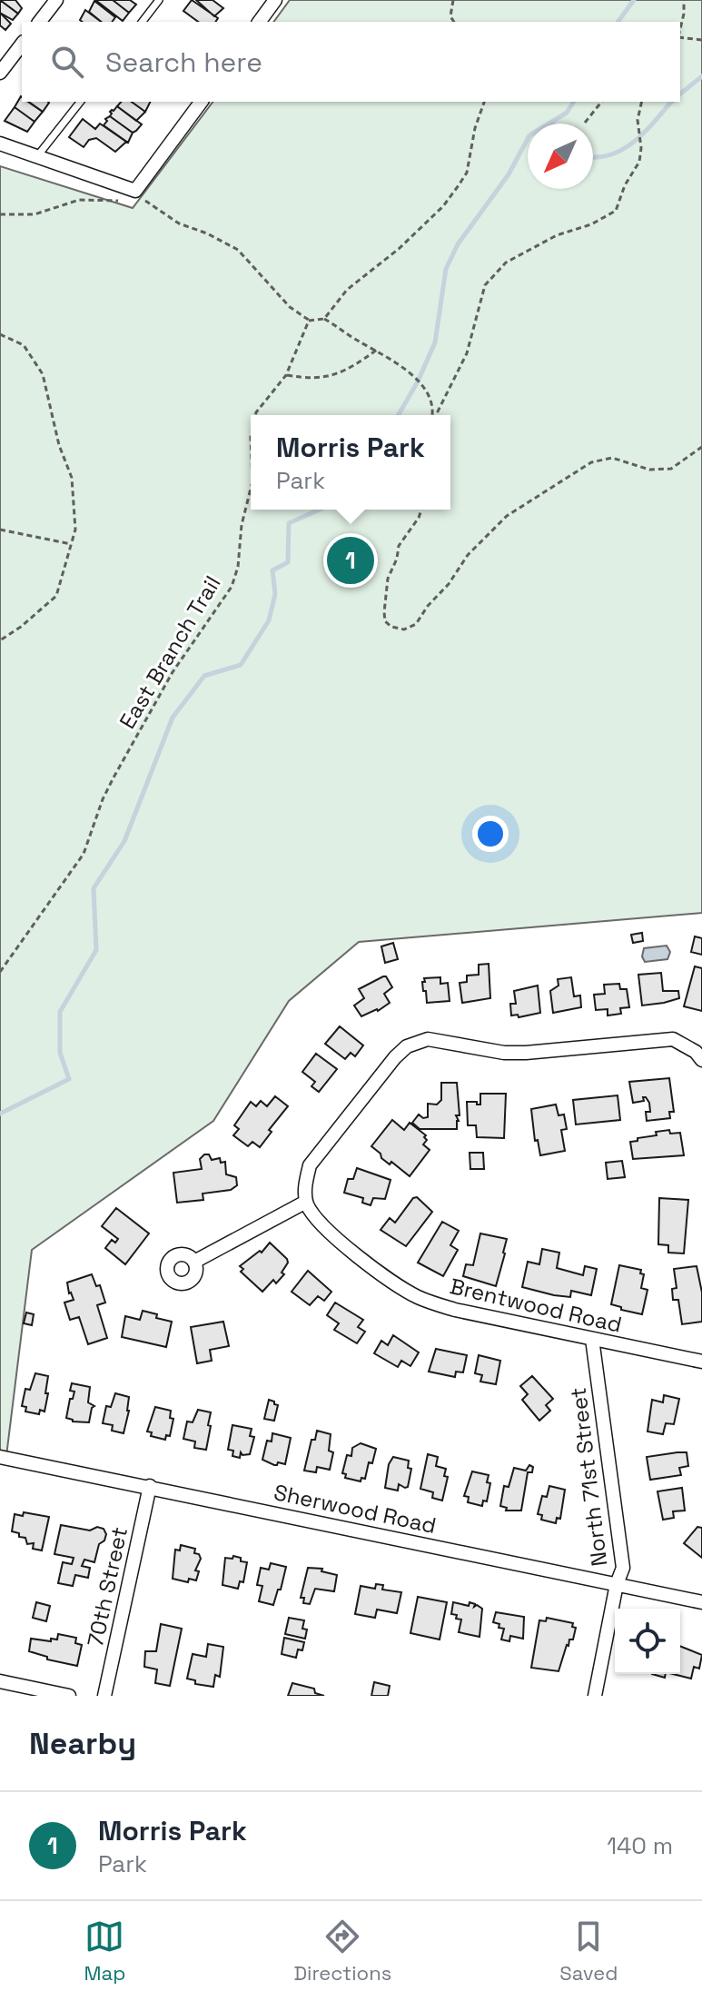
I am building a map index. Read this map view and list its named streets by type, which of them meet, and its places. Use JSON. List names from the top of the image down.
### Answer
{
  "streets": {
    "street": [
      "Brentwood Road",
      "North 71st Street",
      "Sherwood Road",
      "70th Street"
    ],
    "path": ["East Branch Trail"]
  },
  "crossings": [
    ["Brentwood Road", "North 71st Street"],
    ["North 71st Street", "Sherwood Road"],
    ["Sherwood Road", "70th Street"]
  ],
  "north": "bottom left",
  "page": {
    "search": "Search here",
    "popup": ["Morris Park", "Park"],
    "pins": "1",
    "heading": "Nearby",
    "list": [
      {
        "mark": "1",
        "name": "Morris Park",
        "note": "Park",
        "value": "140 m"
      }
    ],
    "nav": ["Map", "Directions", "Saved"]
  }
}
